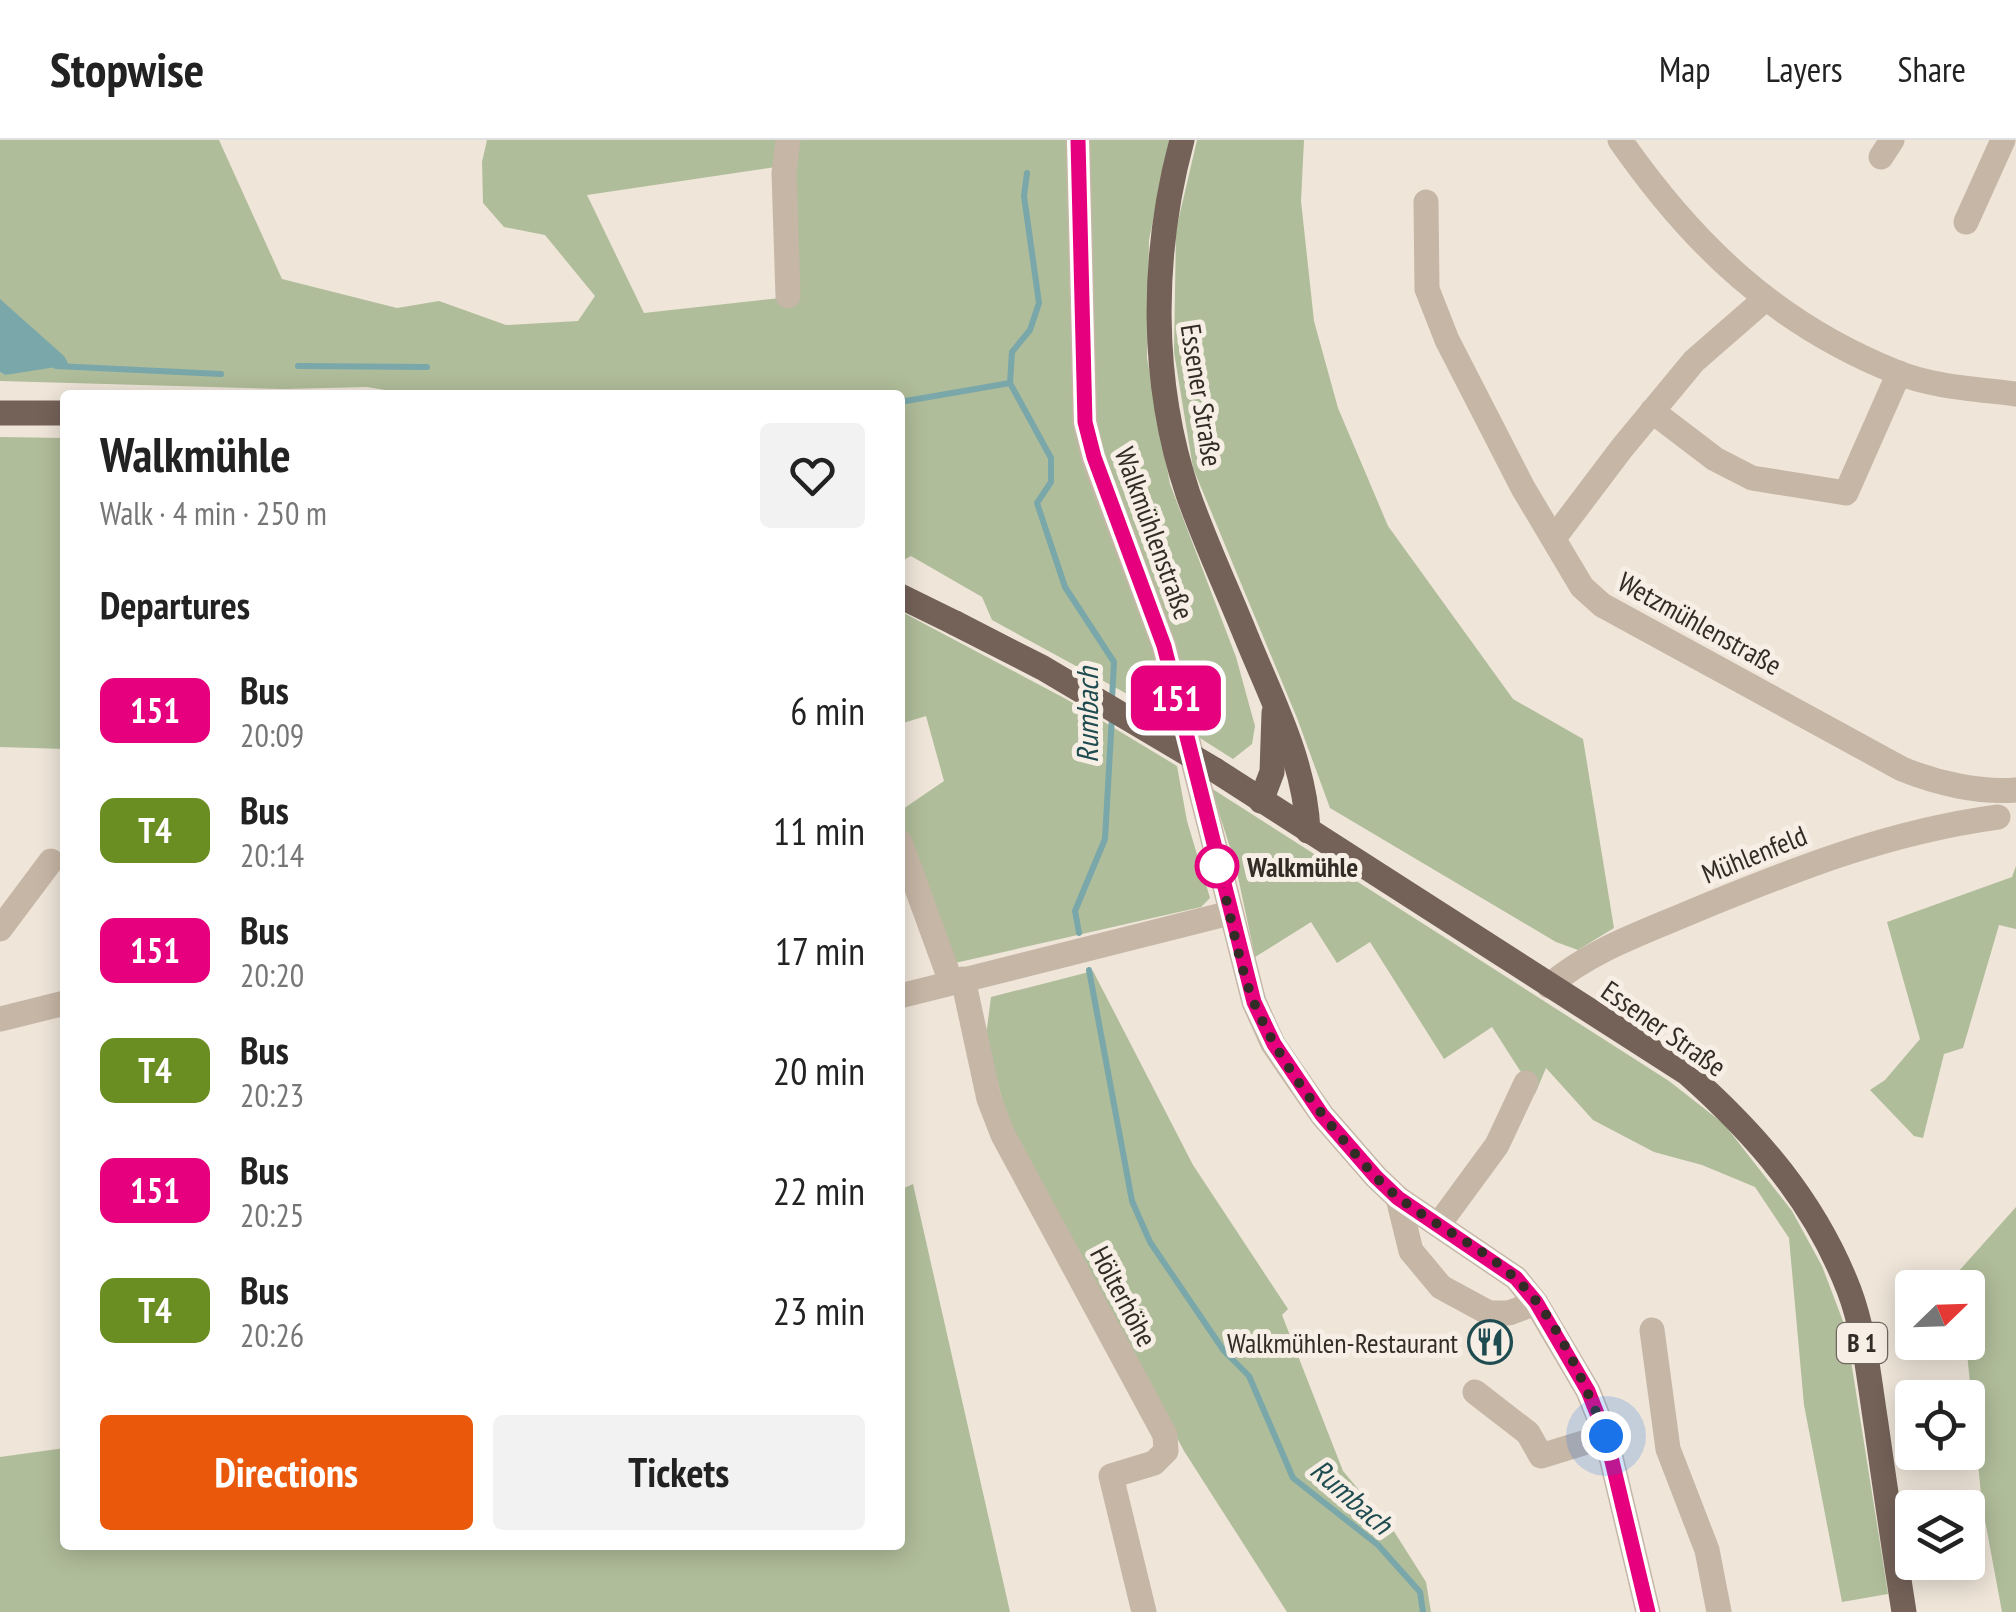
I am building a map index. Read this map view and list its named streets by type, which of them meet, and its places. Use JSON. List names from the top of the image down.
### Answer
{
  "streets": {
    "main road": ["Essener Straße", "B 1"],
    "street": [
      "Walkmühlenstraße",
      "Wetzmühlenstraße",
      "Mühlenfeld",
      "Hölterhöhe"
    ]
  },
  "crossings": [
    ["Essener Straße", "Mühlenfeld"]
  ],
  "water": ["Rumbach"],
  "places": {
    "other": ["Walkmühle"],
    "restaurant": ["Walkmühlen-Restaurant"]
  },
  "lines": ["bus line 151"],
  "north": "top right",
  "page": {
    "header": "Stopwise",
    "nav": ["Map", "Layers", "Share"],
    "on_map": "151",
    "heading": [
      ["Walkmühle", "Walk · 4 min · 250 m"],
      "Departures"
    ],
    "list": [
      {
        "mark": "151",
        "name": "Bus",
        "note": "20:09",
        "value": "6 min"
      },
      {
        "mark": "T4",
        "name": "Bus",
        "note": "20:14",
        "value": "11 min"
      },
      {
        "mark": "151",
        "name": "Bus",
        "note": "20:20",
        "value": "17 min"
      },
      {
        "mark": "T4",
        "name": "Bus",
        "note": "20:23",
        "value": "20 min"
      },
      {
        "mark": "151",
        "name": "Bus",
        "note": "20:25",
        "value": "22 min"
      },
      {
        "mark": "T4",
        "name": "Bus",
        "note": "20:26",
        "value": "23 min"
      }
    ],
    "buttons": ["Directions", "Tickets"]
  }
}
